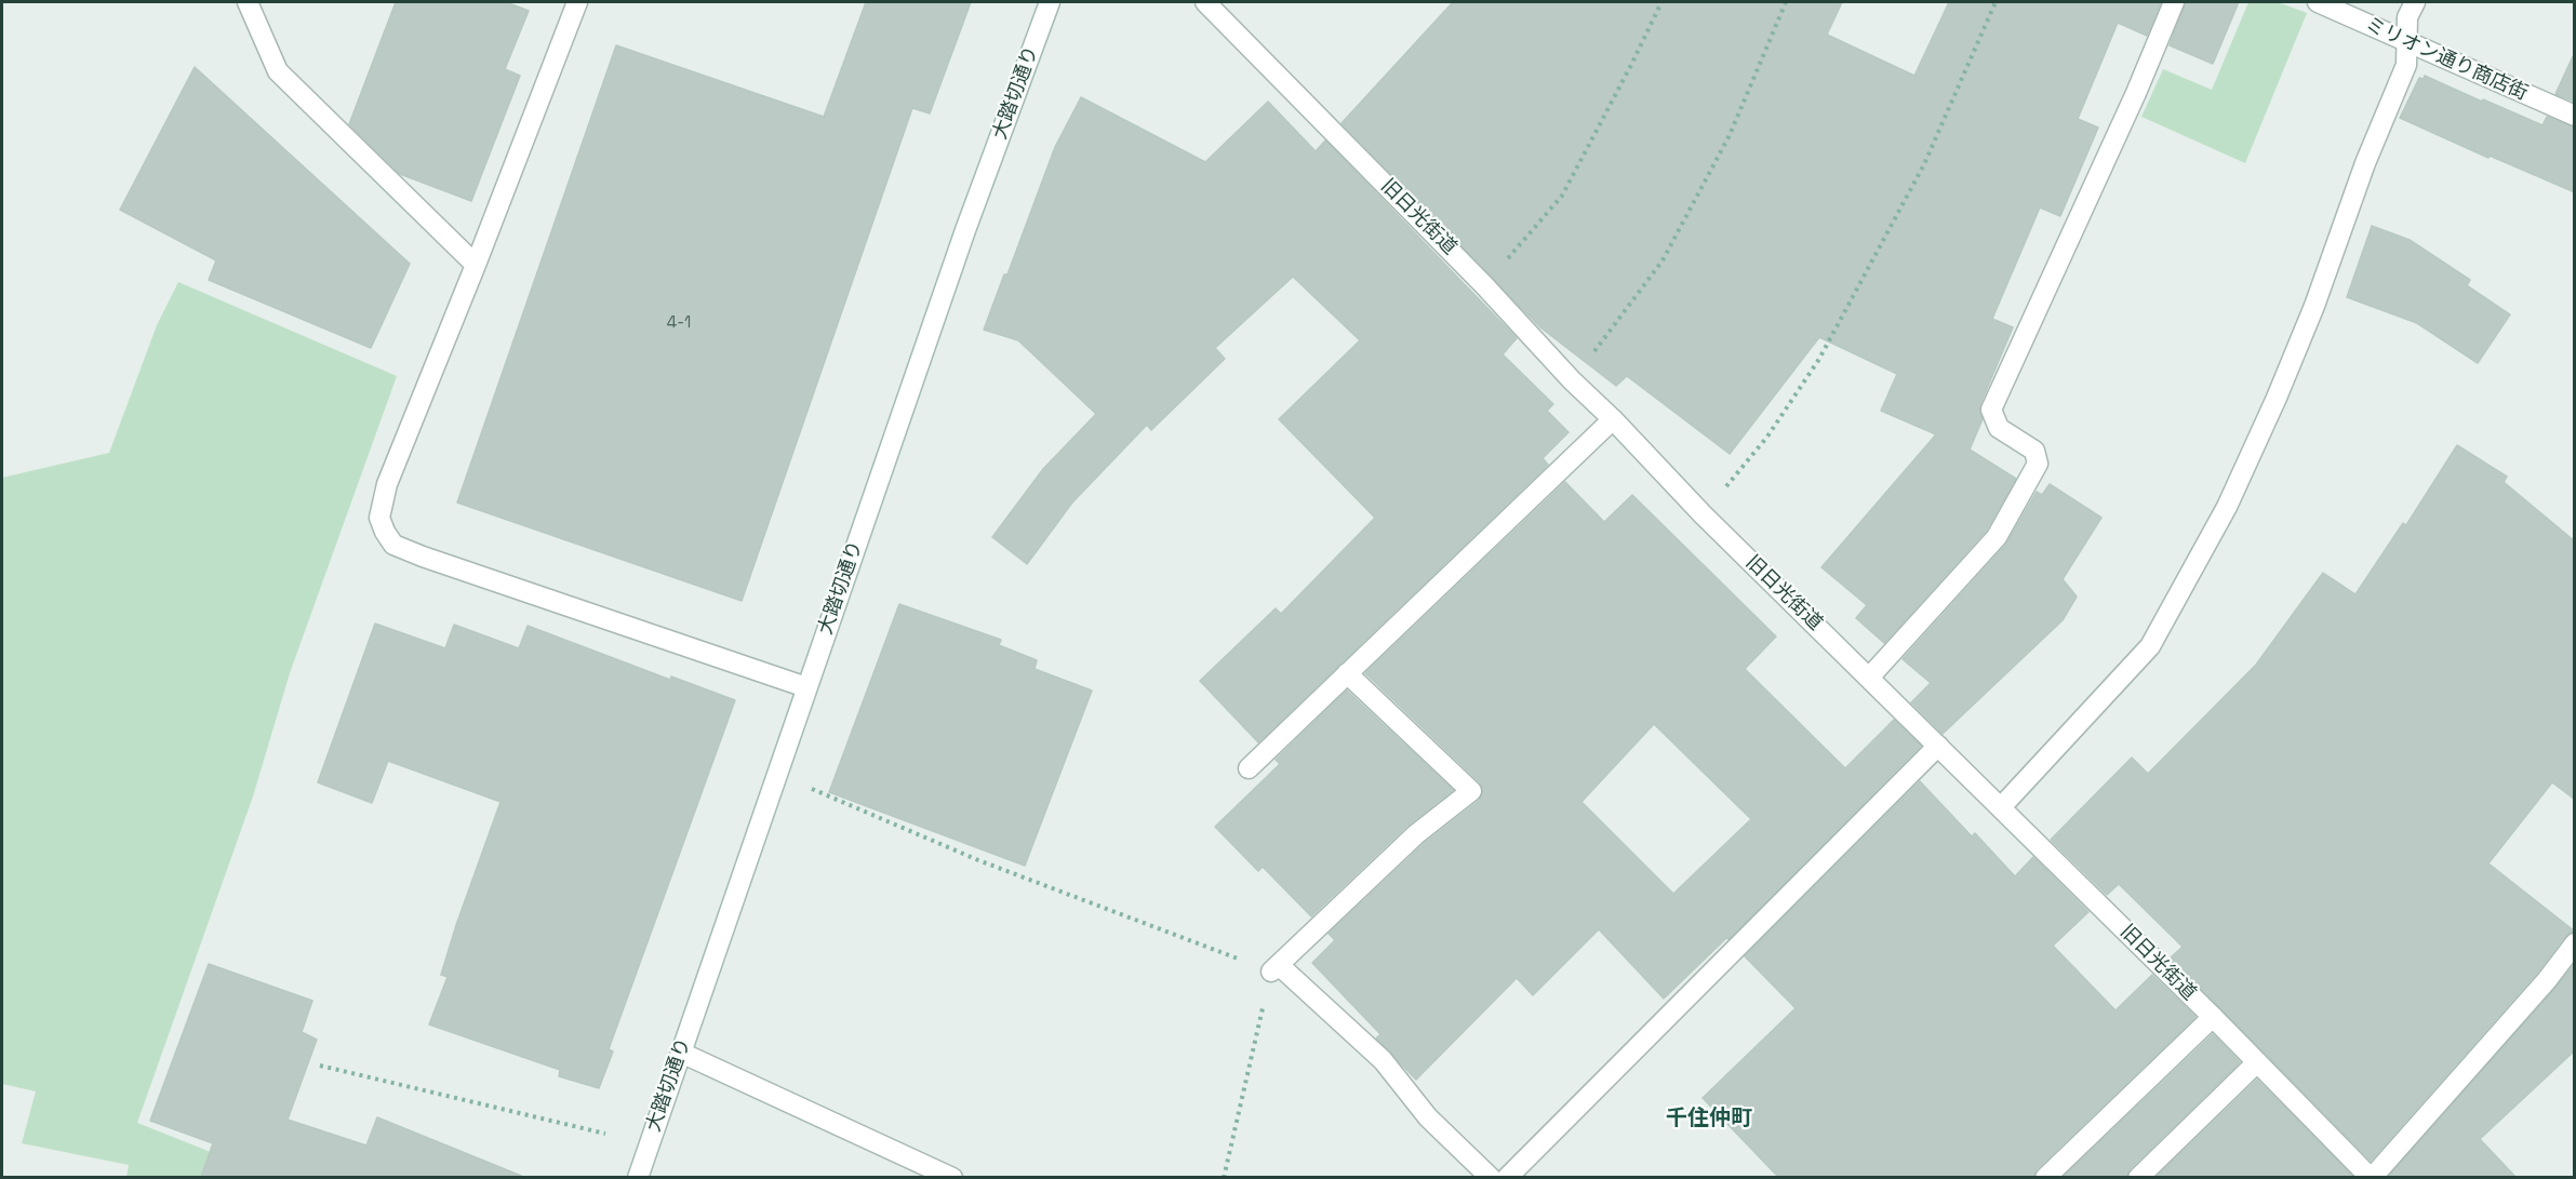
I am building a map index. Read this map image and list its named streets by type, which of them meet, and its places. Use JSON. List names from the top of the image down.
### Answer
{
  "streets": {
    "street": ["ミリオン通り商店街", "大踏切通り", "旧日光街道"]
  },
  "districts": ["千住仲町"],
  "house_numbers": ["4-1"]
}
